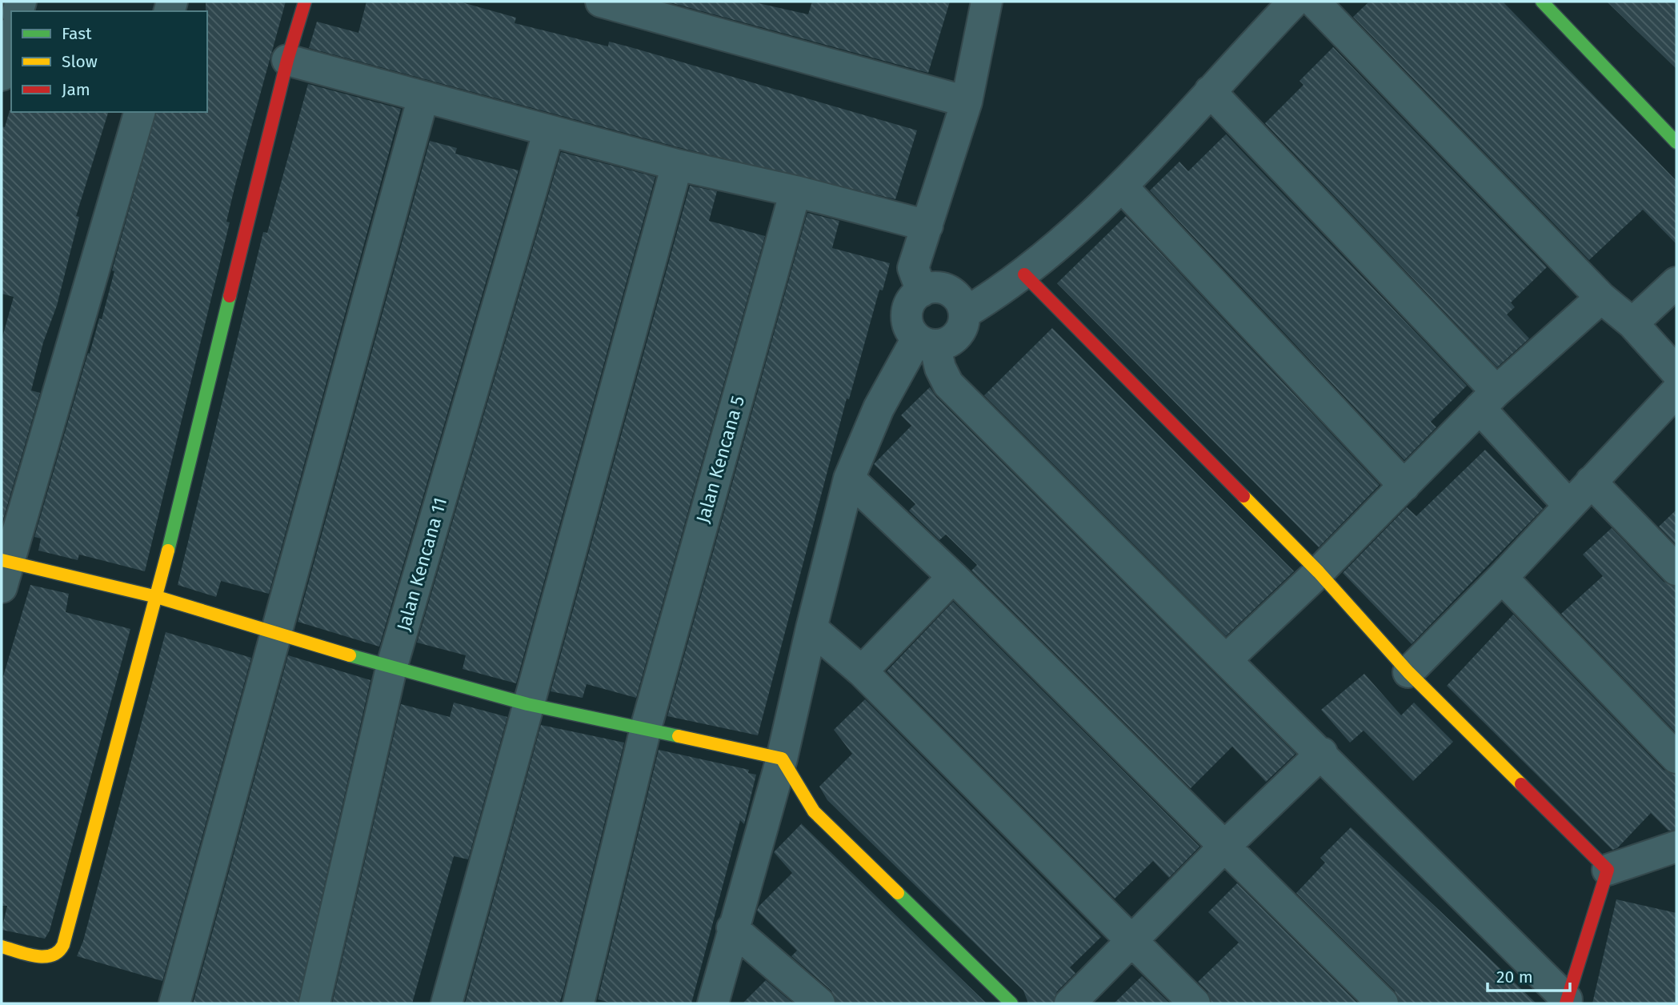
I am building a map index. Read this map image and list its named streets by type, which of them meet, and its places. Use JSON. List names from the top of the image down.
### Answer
{
  "streets": {
    "street": ["Jalan Kencana 5", "Jalan Kencana 11"]
  },
  "legend": ["Fast", "Slow", "Jam"],
  "scale_bar": "20 m"
}
